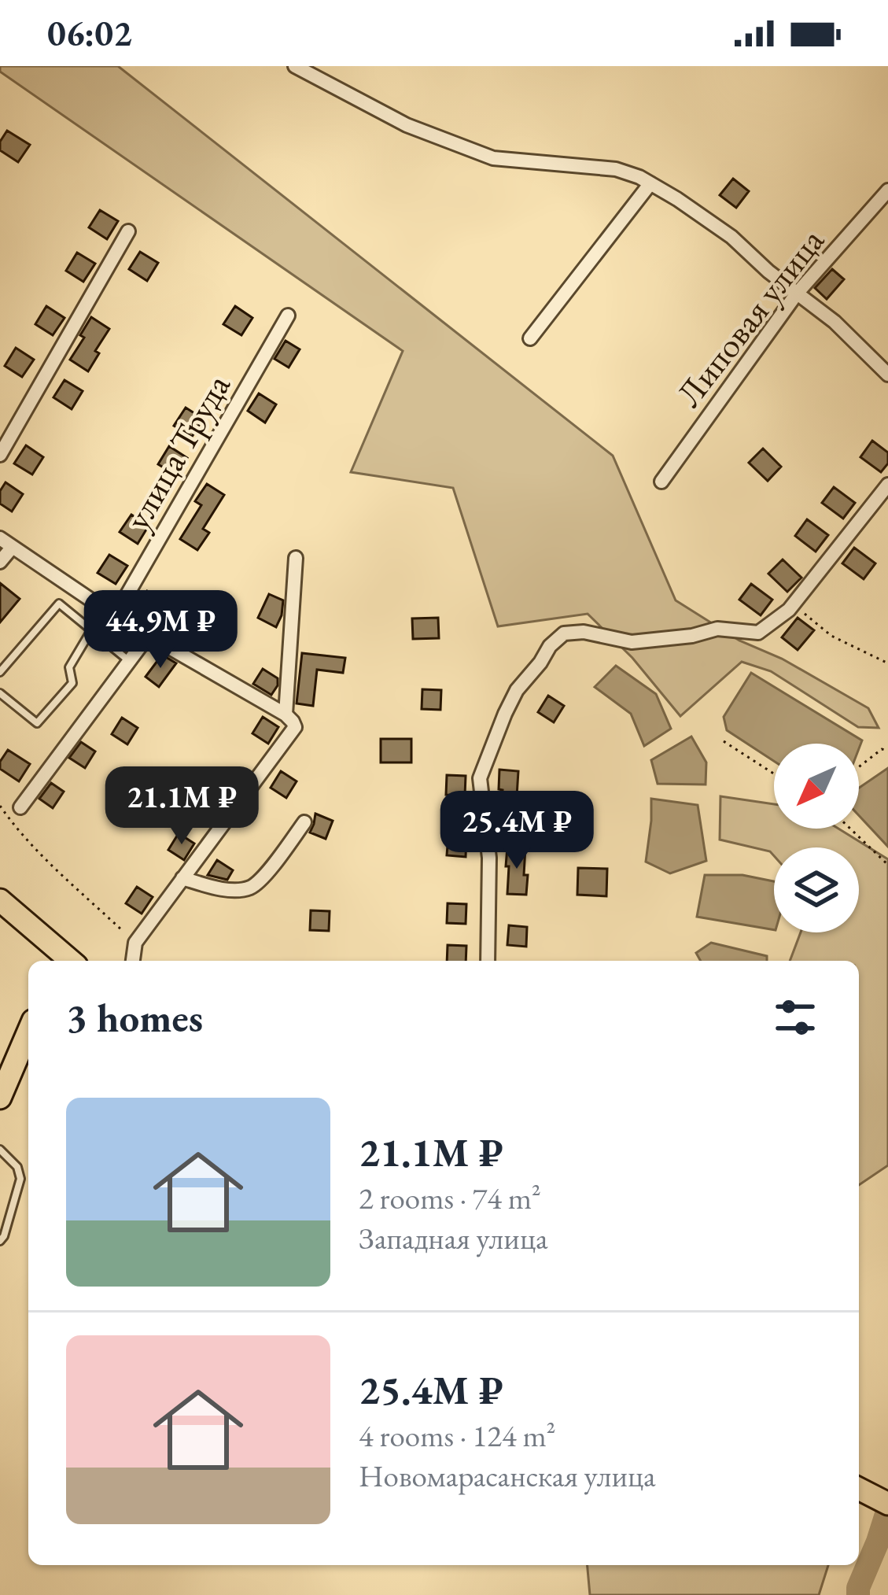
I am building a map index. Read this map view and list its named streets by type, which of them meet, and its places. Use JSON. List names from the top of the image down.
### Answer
{
  "streets": {
    "street": ["Липовая улица", "улица Труда"]
  },
  "north": "bottom left",
  "page": {
    "status": "06:02",
    "price": ["44.9M ₽", "21.1M ₽", "25.4M ₽"],
    "heading": "3 homes",
    "list": [
      {
        "name": "21.1M ₽",
        "note": "2 rooms · 74 m² · Западная улица"
      },
      {
        "name": "25.4M ₽",
        "note": "4 rooms · 124 m² · Новомарасанская улица"
      }
    ]
  }
}
